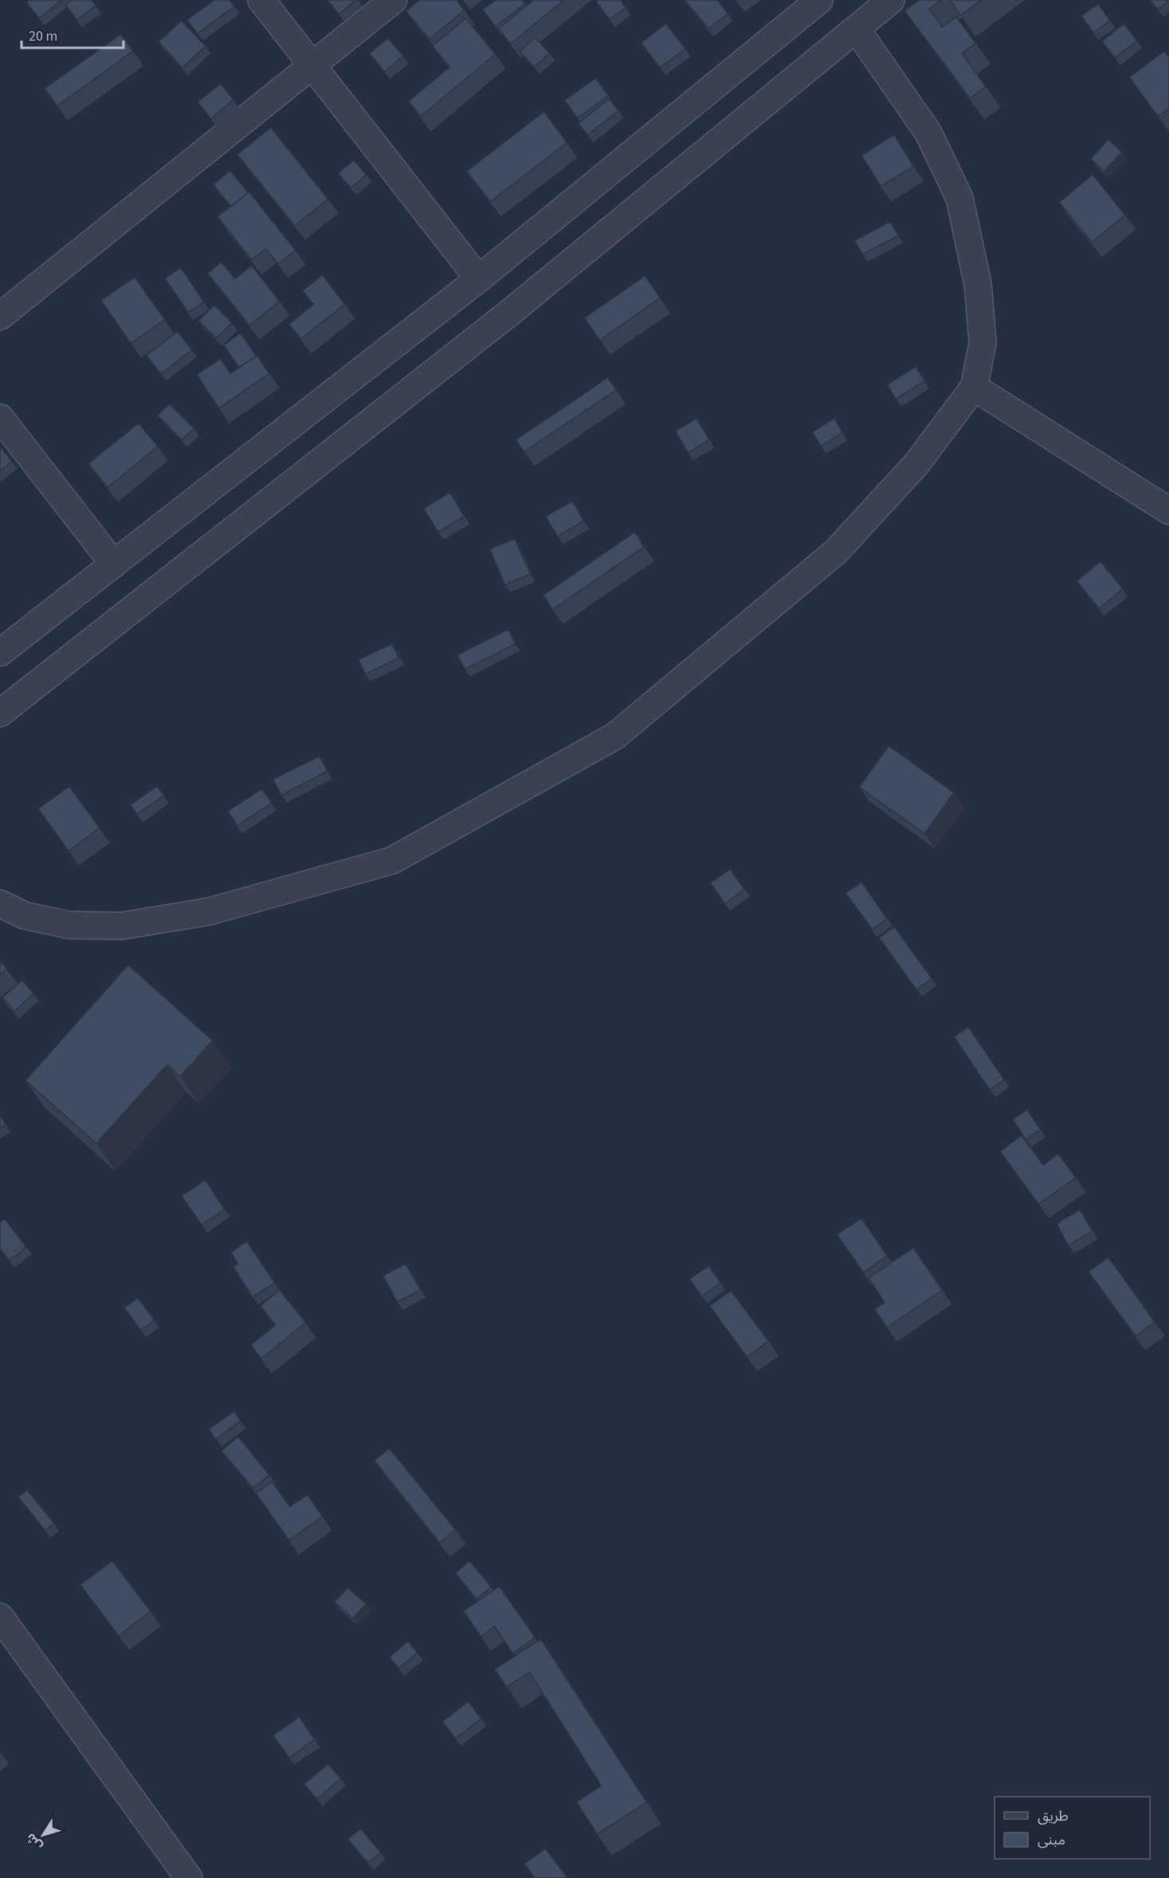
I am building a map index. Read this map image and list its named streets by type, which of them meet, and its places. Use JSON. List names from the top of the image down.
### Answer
{
  "legend": ["طريق", "مبنى"],
  "scale_bar": "20 m",
  "north": "bottom left"
}
